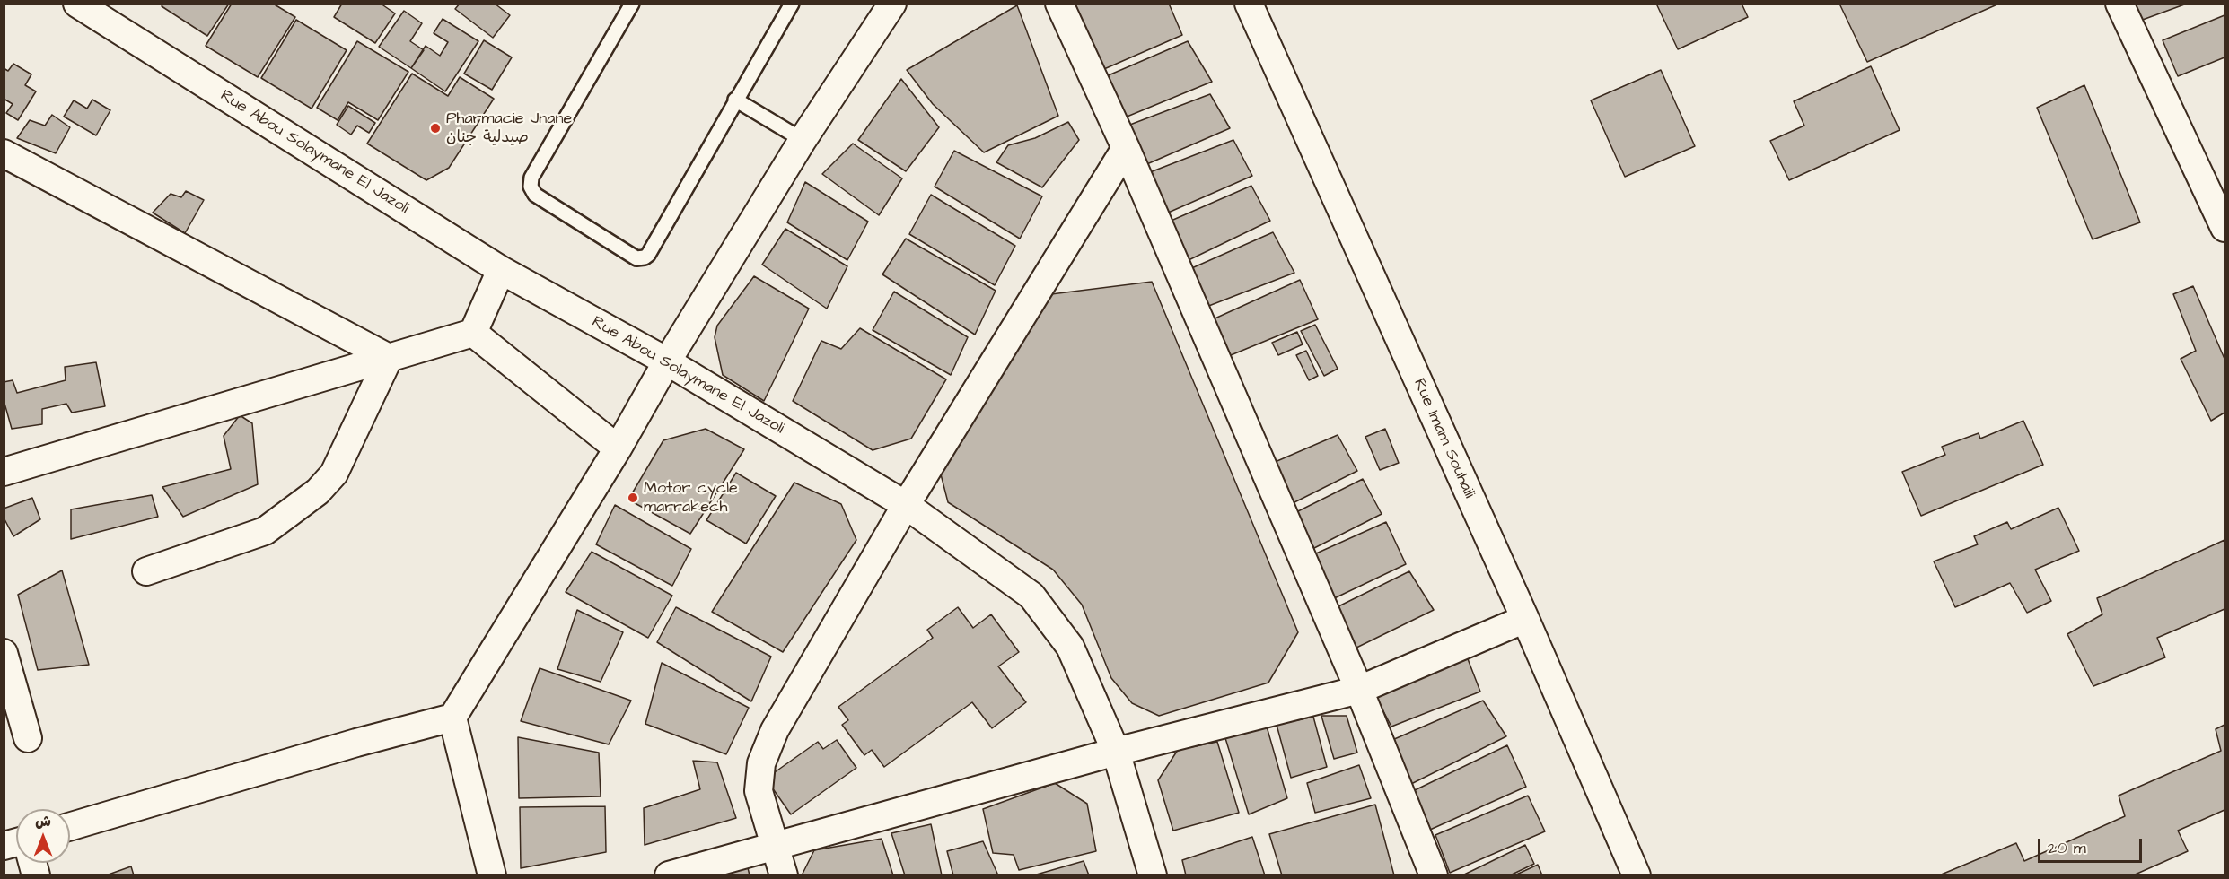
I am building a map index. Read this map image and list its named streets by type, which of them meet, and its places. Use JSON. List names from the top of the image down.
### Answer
{
  "streets": {
    "street": ["Rue Abou Solaymane El Jazoli", "Rue Imam Souhaili"]
  },
  "places": ["Pharmacie Jnane صيدلية جنان", "Motor cycle marrakech"],
  "scale_bar": "20 m",
  "north": "top"
}
